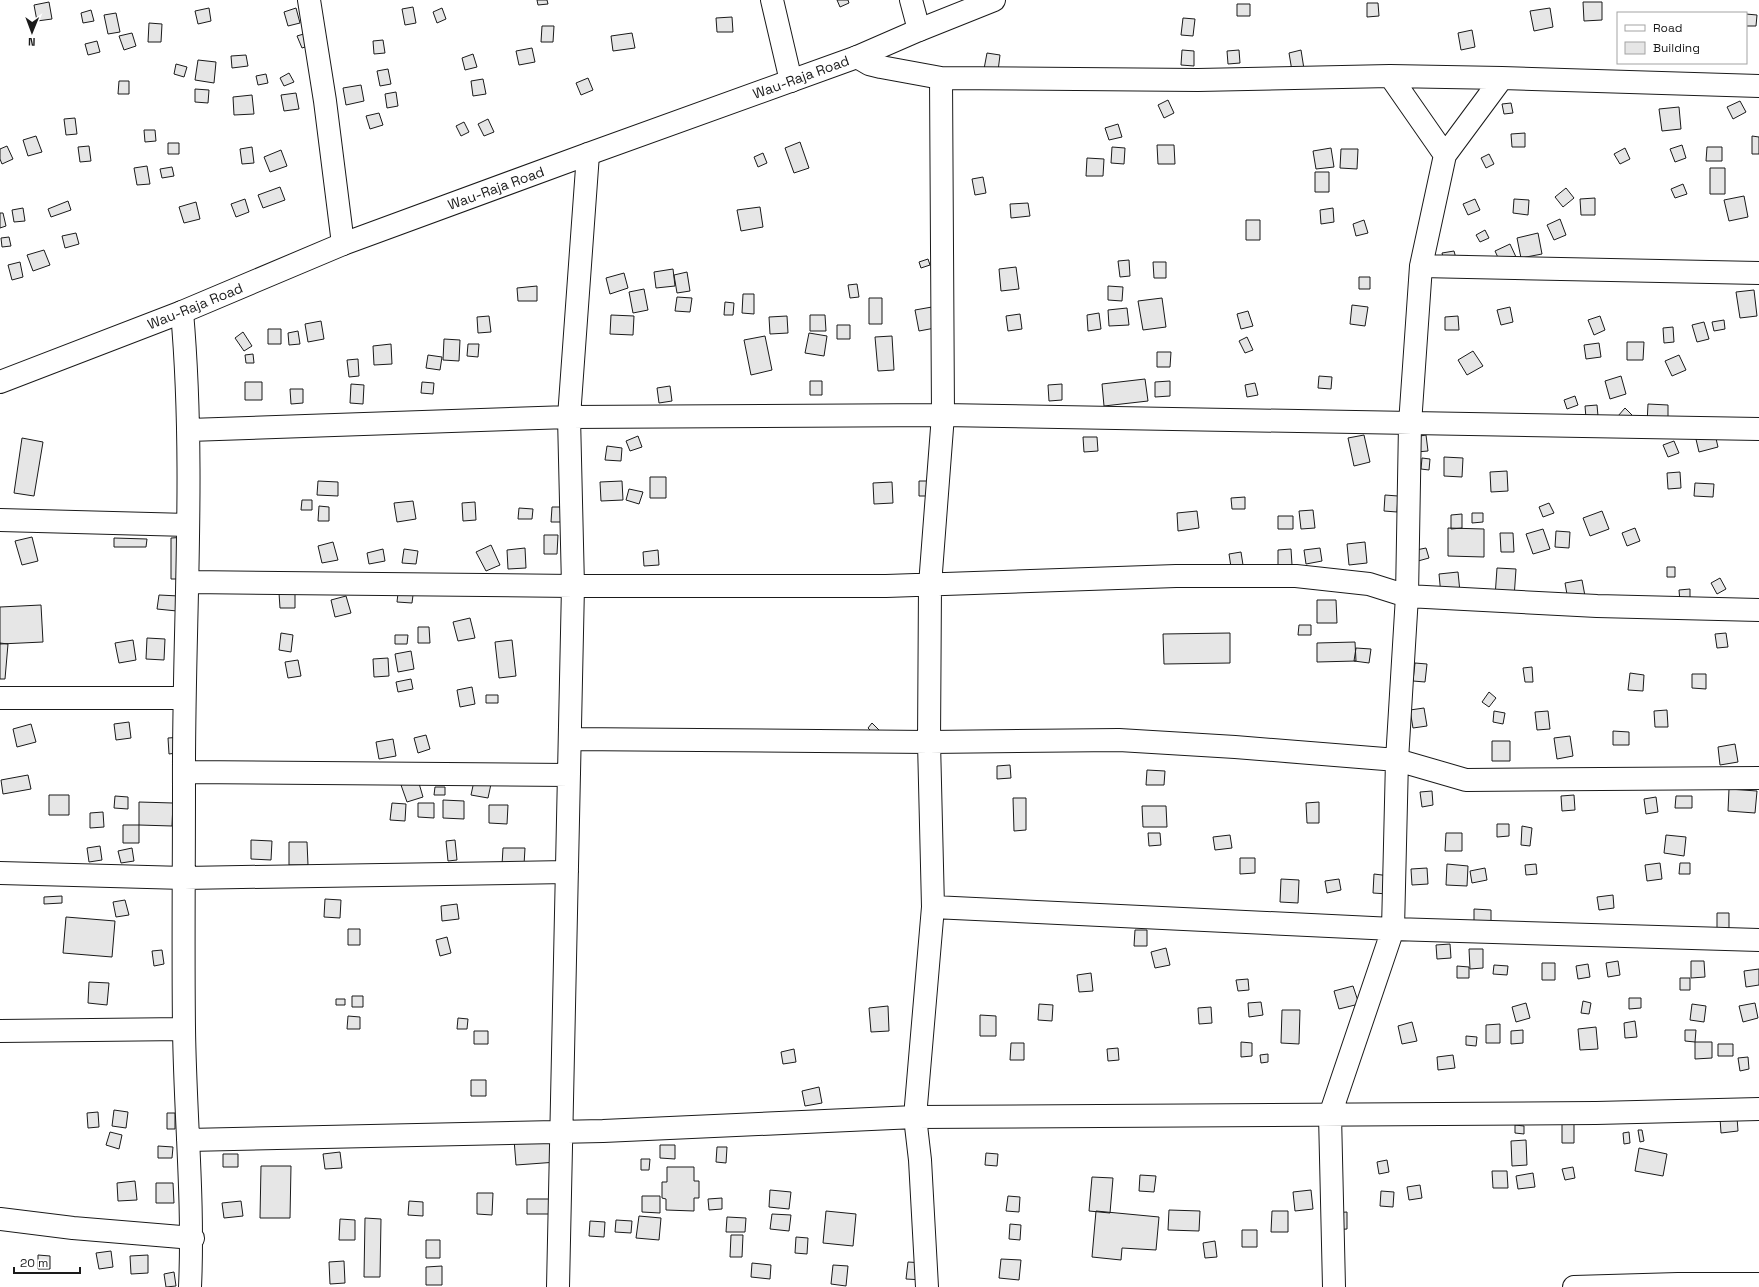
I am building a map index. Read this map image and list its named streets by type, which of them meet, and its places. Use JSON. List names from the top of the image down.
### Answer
{
  "streets": {
    "street": ["Wau-Raja Road"]
  },
  "legend": ["Road", "Building"],
  "scale_bar": "20 m",
  "north": "bottom"
}
